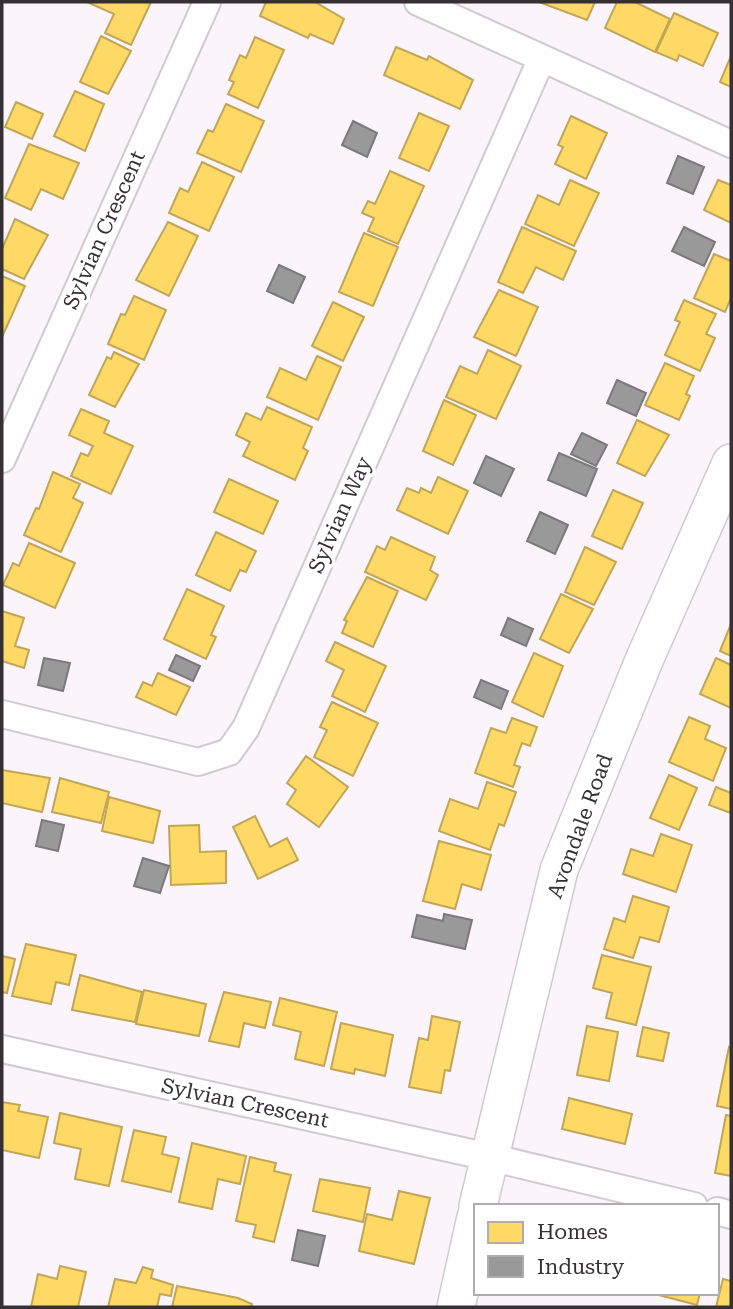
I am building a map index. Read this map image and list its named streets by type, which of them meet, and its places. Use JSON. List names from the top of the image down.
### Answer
{
  "streets": {
    "street": ["Sylvian Crescent", "Sylvian Way", "Avondale Road"]
  },
  "crossings": [
    ["Sylvian Crescent", "Avondale Road"]
  ],
  "legend": ["Homes", "Industry"]
}
